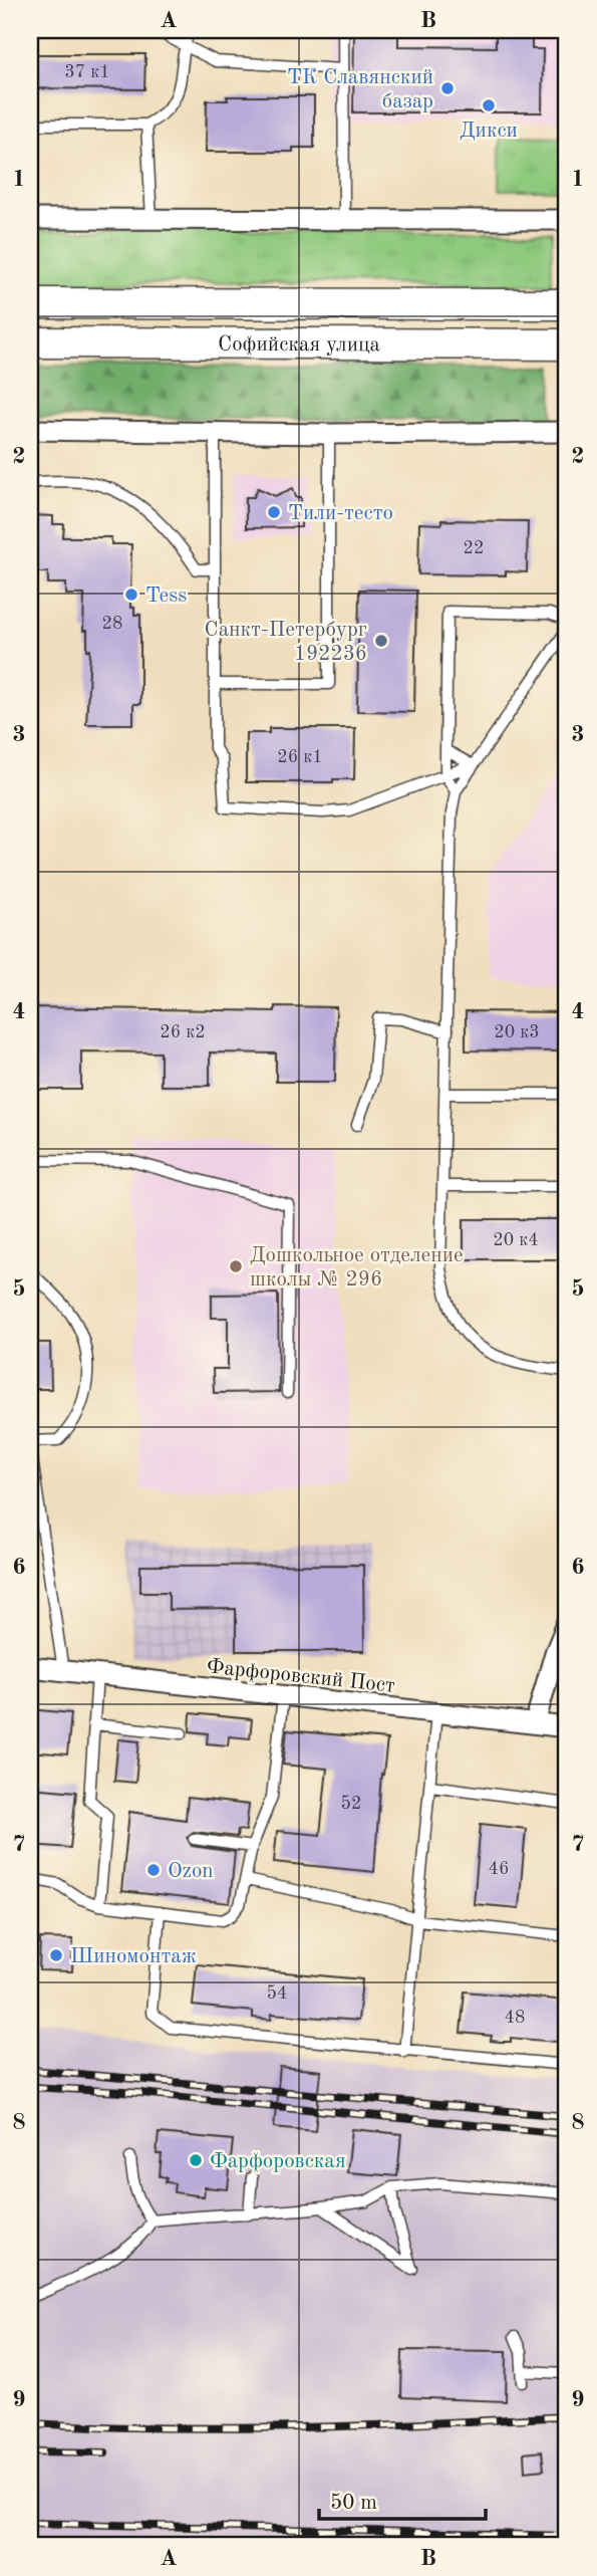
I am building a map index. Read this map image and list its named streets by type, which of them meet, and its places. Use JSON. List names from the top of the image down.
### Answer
{
  "streets": {
    "main road": ["Софийская улица"],
    "street": ["Фарфоровский Пост"]
  },
  "places": [
    "ТК Славянский базар",
    "Дикси",
    "Тили-тесто",
    "Tess",
    "Санкт-Петербург 192236",
    "Дошкольное отделение школы № 296",
    "Ozon",
    "Шиномонтаж",
    "Фарфоровская"
  ],
  "house_numbers": [
    "37 к1",
    "22",
    "28",
    "26 к1",
    "26 к2",
    "20 к3",
    "20 к4",
    "52",
    "46",
    "54",
    "48"
  ],
  "scale_bar": "50 m",
  "grid": {
    "columns": ["A", "B"],
    "rows": [
      "1",
      "2",
      "3",
      "4",
      "5",
      "6",
      "7",
      "8",
      "9"
    ]
  }
}
